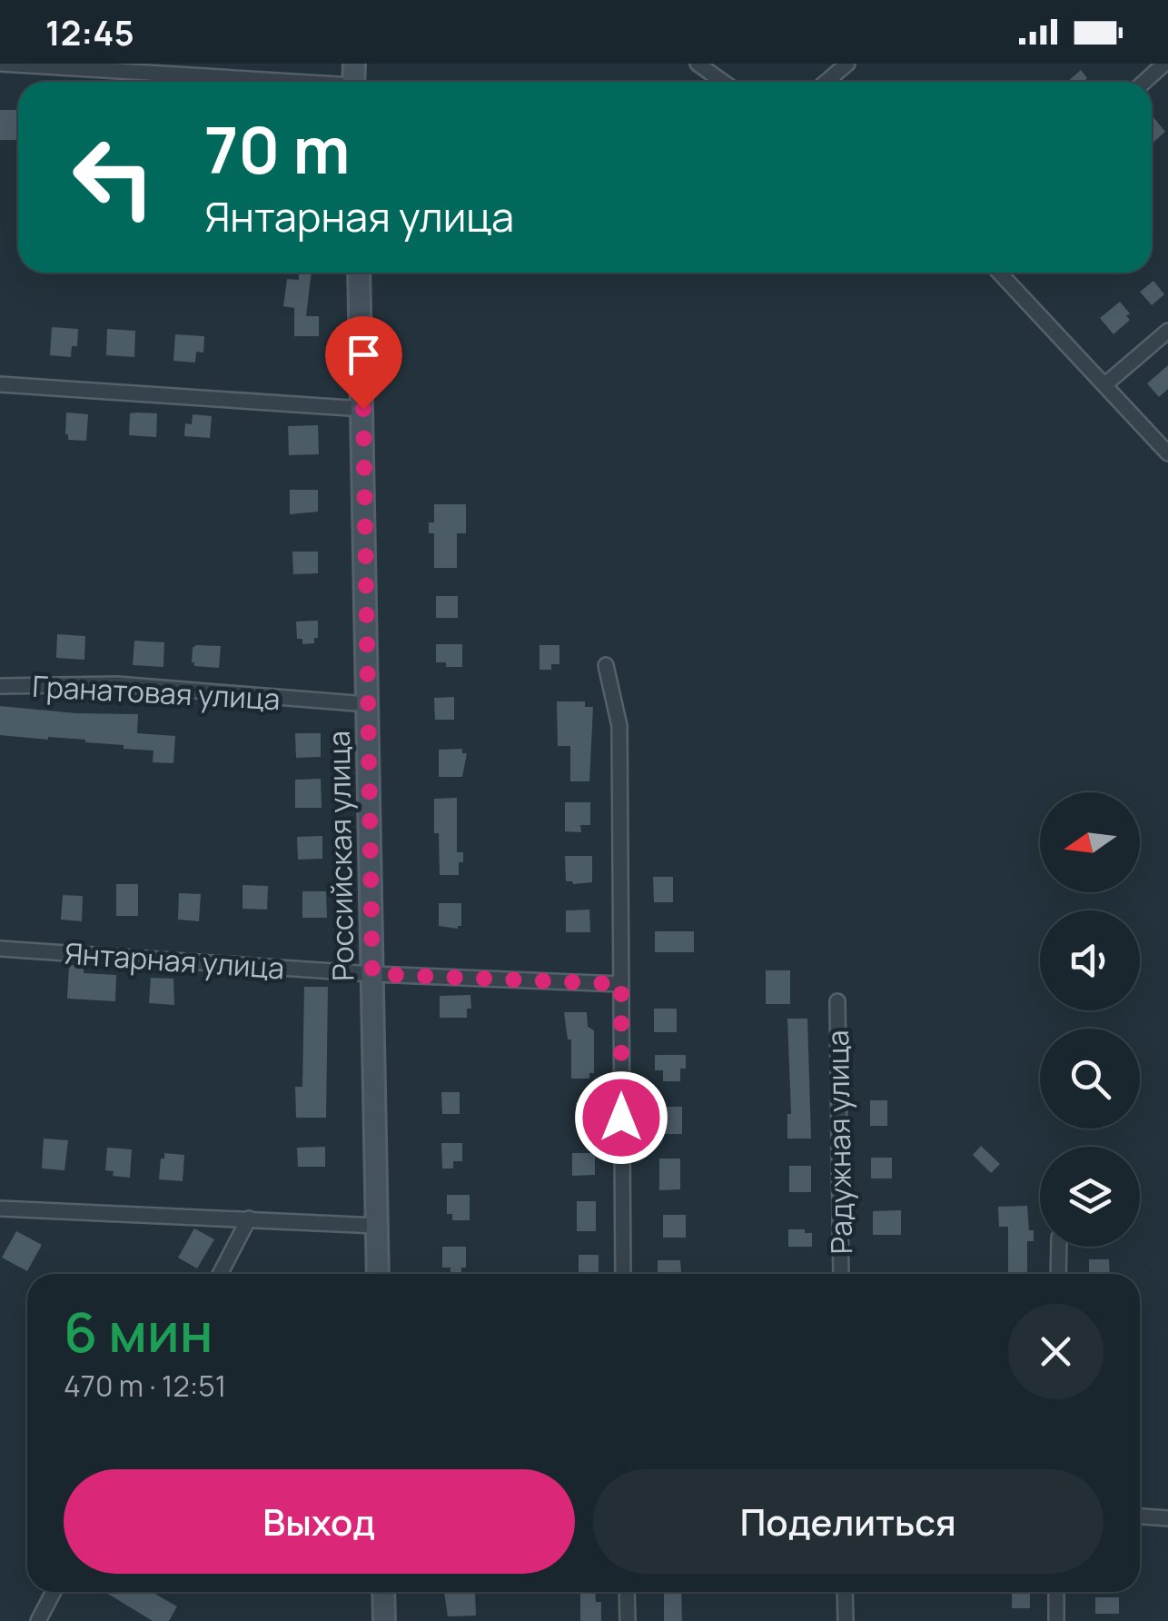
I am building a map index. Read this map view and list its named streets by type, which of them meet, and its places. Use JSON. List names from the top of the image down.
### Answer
{
  "streets": {
    "main road": ["Российская улица"],
    "street": ["Гранатовая улица", "Янтарная улица", "Радужная улица"]
  },
  "crossings": [
    ["Гранатовая улица", "Российская улица"],
    ["Российская улица", "Янтарная улица"]
  ],
  "north": "left",
  "page": {
    "status": "12:45",
    "turn": ["70 m", "Янтарная улица"],
    "heading": ["6 мин", "470 m · 12:51"],
    "buttons": ["Выход", "Поделиться"]
  }
}
